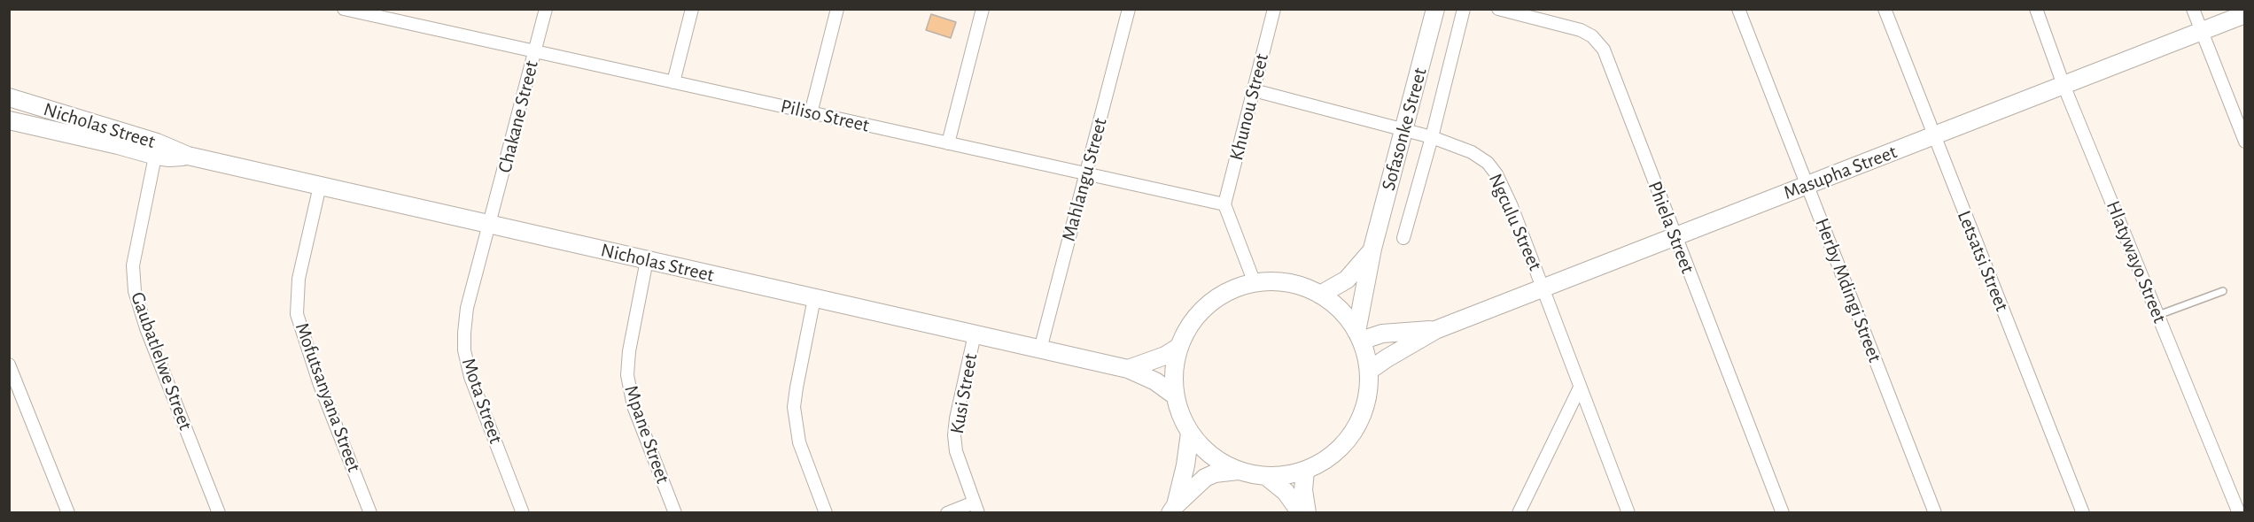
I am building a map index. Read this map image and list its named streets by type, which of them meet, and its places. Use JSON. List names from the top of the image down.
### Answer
{
  "streets": {
    "street": [
      "Khunou Street",
      "Piliso Street",
      "Chakane Street",
      "Nicholas Street",
      "Sofasonke Street",
      "Masupha Street",
      "Mahlangu Street",
      "Ngculu Street",
      "Phiela Street",
      "Letsatsi Street",
      "Hlatywayo Street",
      "Herby Mdingi Street",
      "Gaubatlelwe Street",
      "Kusi Street",
      "Mofutsanyana Street",
      "Mota Street",
      "Mpane Street"
    ]
  },
  "crossings": [
    ["Khunou Street", "Piliso Street"],
    ["Khunou Street", "Ngculu Street"],
    ["Piliso Street", "Chakane Street"],
    ["Piliso Street", "Mahlangu Street"],
    ["Chakane Street", "Nicholas Street"],
    ["Chakane Street", "Mota Street"],
    ["Nicholas Street", "Sofasonke Street"],
    ["Nicholas Street", "Mahlangu Street"],
    ["Nicholas Street", "Gaubatlelwe Street"],
    ["Nicholas Street", "Kusi Street"],
    ["Nicholas Street", "Mofutsanyana Street"],
    ["Nicholas Street", "Mota Street"],
    ["Nicholas Street", "Mpane Street"],
    ["Sofasonke Street", "Masupha Street"],
    ["Sofasonke Street", "Ngculu Street"],
    ["Masupha Street", "Ngculu Street"],
    ["Masupha Street", "Phiela Street"],
    ["Masupha Street", "Letsatsi Street"],
    ["Masupha Street", "Hlatywayo Street"],
    ["Masupha Street", "Herby Mdingi Street"]
  ]
}
